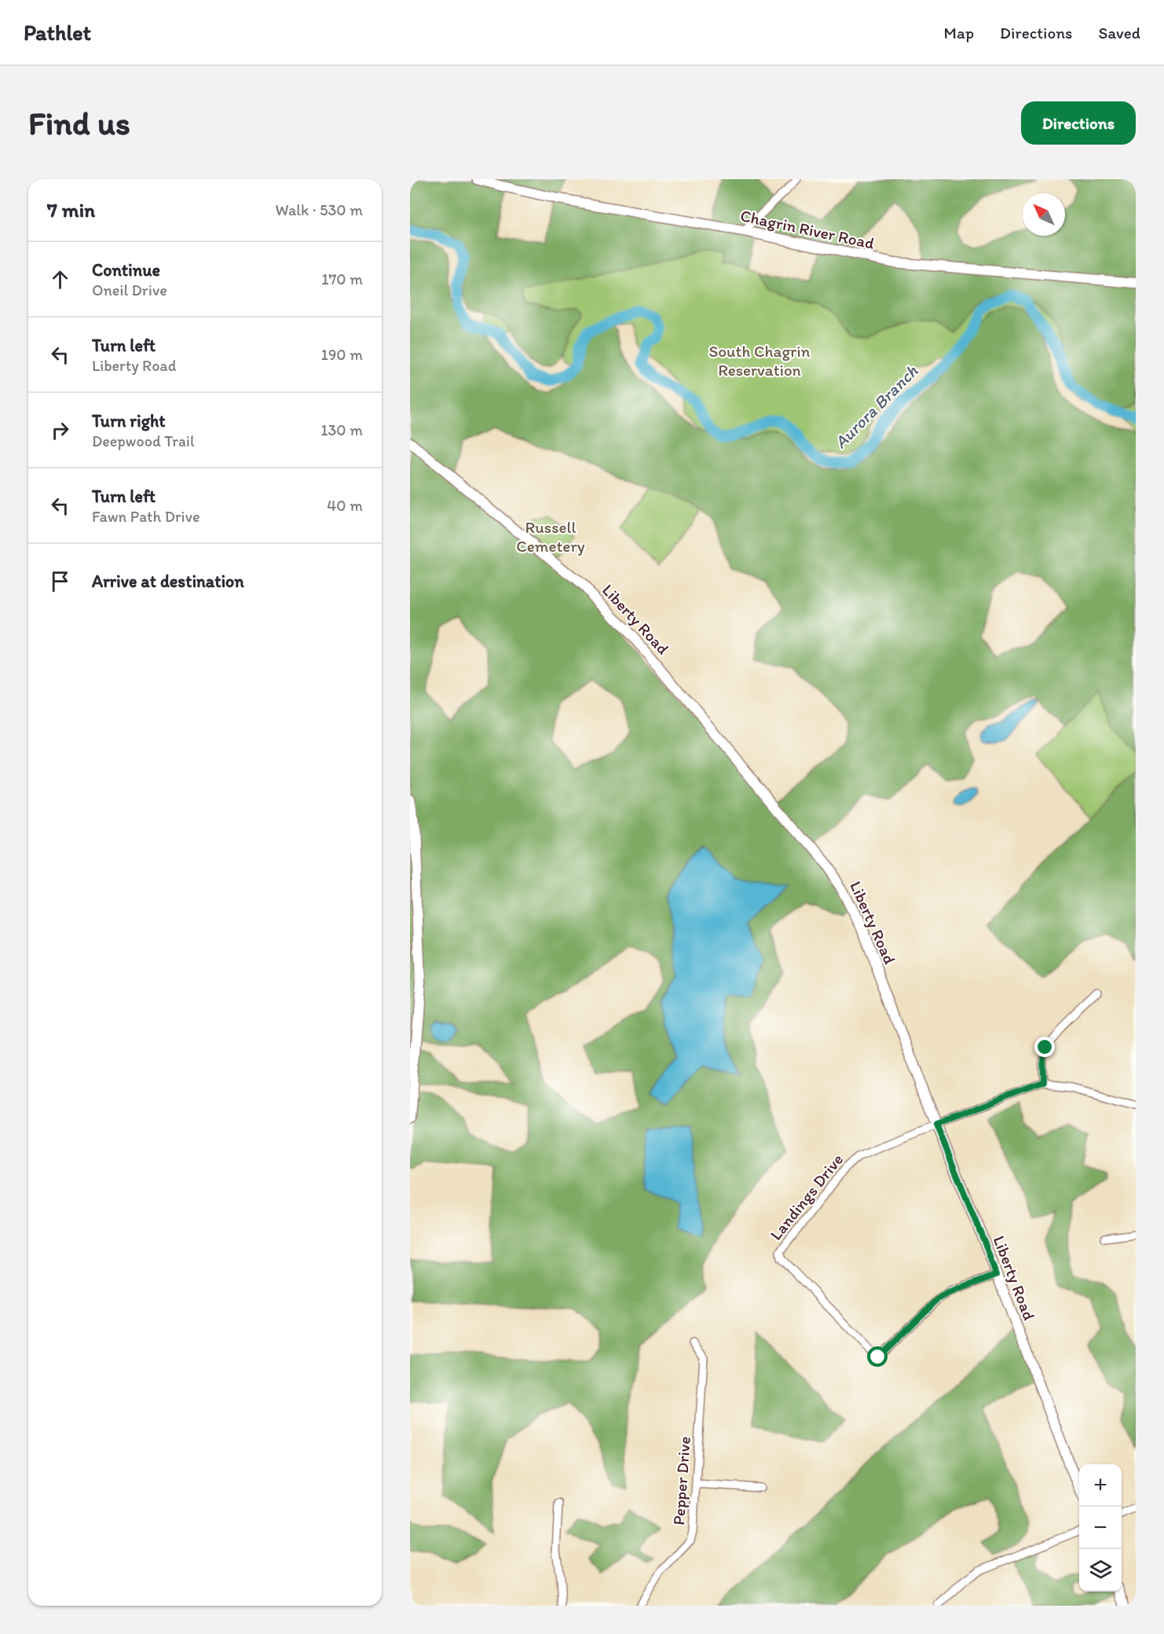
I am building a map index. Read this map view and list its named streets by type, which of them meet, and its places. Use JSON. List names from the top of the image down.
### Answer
{
  "streets": {
    "street": [
      "Chagrin River Road",
      "Liberty Road",
      "Landings Drive",
      "Pepper Drive"
    ]
  },
  "crossings": [
    ["Liberty Road", "Landings Drive"]
  ],
  "water": ["Aurora Branch"],
  "parks": ["South Chagrin Reservation", "Russell Cemetery"],
  "north": "top left",
  "page": {
    "header": "Pathlet",
    "nav": ["Map", "Directions", "Saved"],
    "buttons": "Directions",
    "title": "Find us",
    "heading": ["7 min", "Walk · 530 m"],
    "list": [
      ["Continue", "Oneil Drive", "170 m"],
      ["Turn left", "Liberty Road", "190 m"],
      ["Turn right", "Deepwood Trail", "130 m"],
      ["Turn left", "Fawn Path Drive", "40 m"],
      "Arrive at destination"
    ],
    "map_buttons": ["+", "−"]
  }
}
